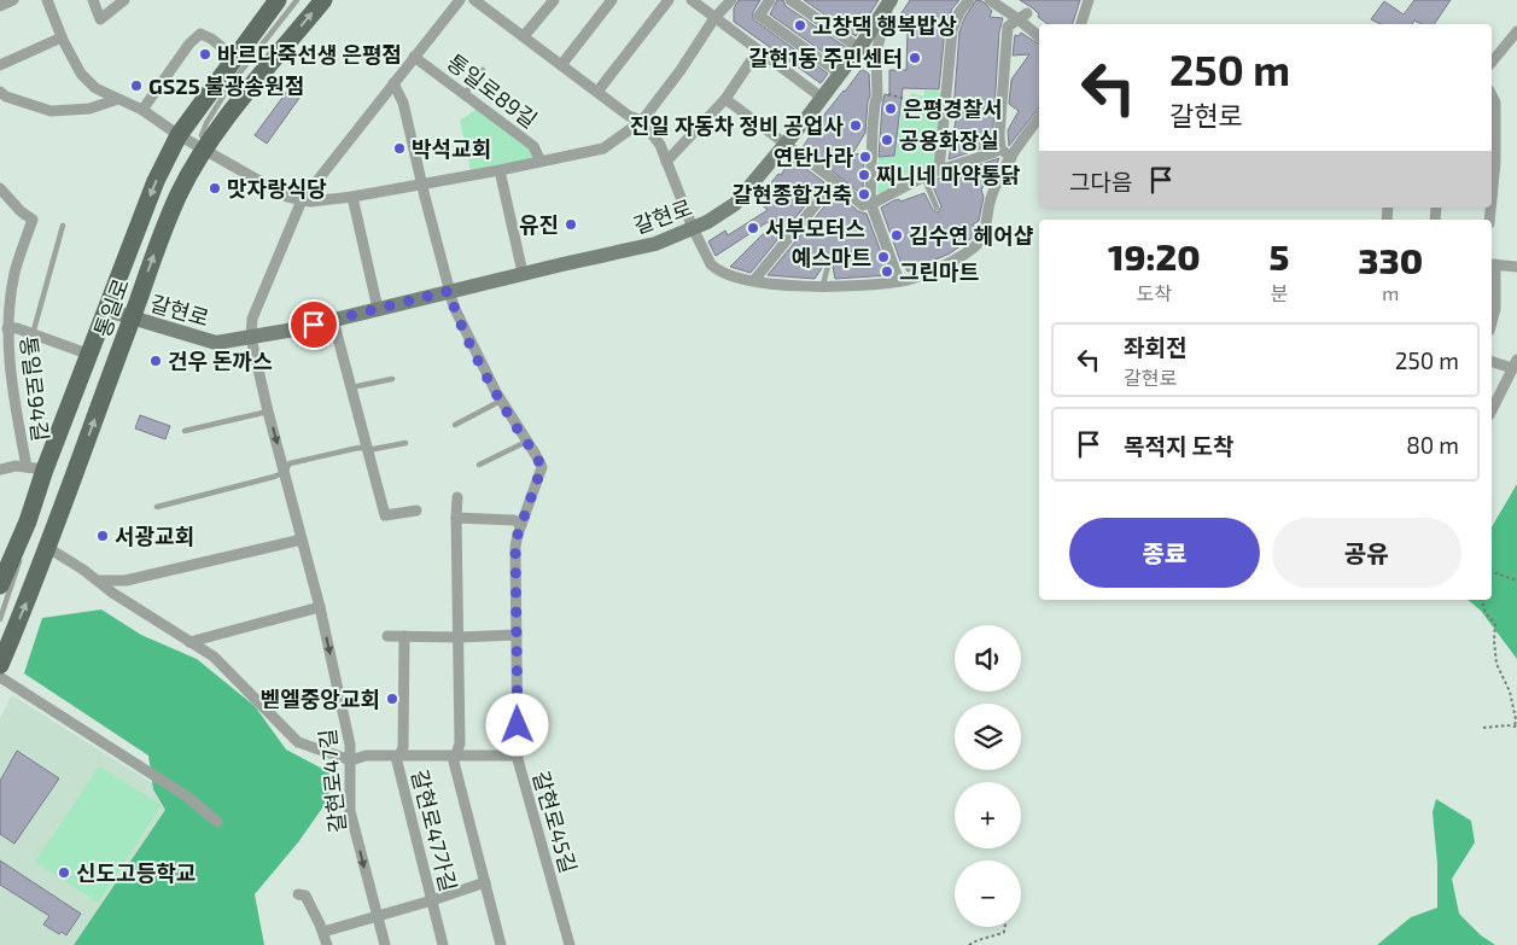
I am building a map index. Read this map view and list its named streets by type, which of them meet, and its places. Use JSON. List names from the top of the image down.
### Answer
{
  "streets": {
    "main road": ["갈현로", "통일로"],
    "street": [
      "통일로89길",
      "통일로94길",
      "갈현로47길",
      "갈현로45길",
      "갈현로47가길"
    ]
  },
  "crossings": [
    ["통일로89길", "통일로"],
    ["갈현로", "통일로"],
    ["갈현로", "갈현로47길"],
    ["갈현로", "갈현로45길"],
    ["통일로", "통일로94길"]
  ],
  "one_way": ["갈현로47길"],
  "places": [
    "고창댁 행복밥상",
    "바르다죽선생 은평점",
    "갈현1동 주민센터",
    "GS25 불광송원점",
    "은평경찰서",
    "진일 자동차 정비 공업사",
    "공용화장실",
    "박석교회",
    "연탄나라",
    "찌니네 마약통닭",
    "맛자랑식당",
    "갈현종합건축",
    "유진",
    "서부모터스",
    "김수연 헤어샵",
    "예스마트",
    "그린마트",
    "건우 돈까스",
    "서광교회",
    "벧엘중앙교회",
    "신도고등학교"
  ],
  "page": {
    "turn": ["250 m", "갈현로"],
    "then": "그다음",
    "eta": [
      "19:20",
      "도착",
      "5",
      "분",
      "330",
      "m"
    ],
    "list": [
      {
        "name": "좌회전",
        "note": "갈현로",
        "value": "250 m"
      },
      {
        "name": "목적지 도착",
        "value": "80 m"
      }
    ],
    "buttons": ["종료", "공유"],
    "map_buttons": ["+", "−"]
  }
}
